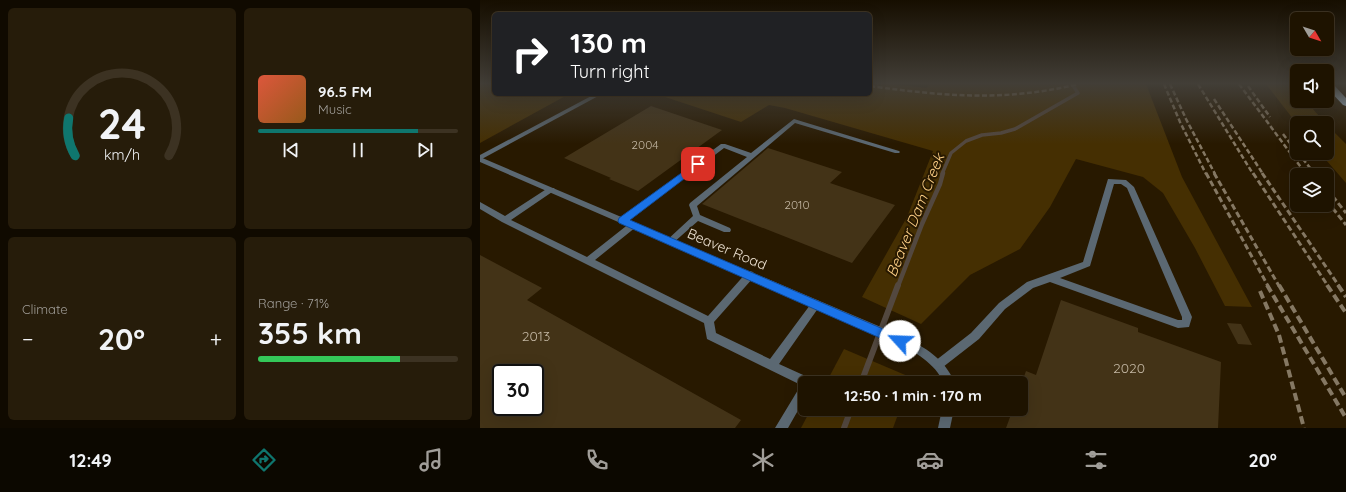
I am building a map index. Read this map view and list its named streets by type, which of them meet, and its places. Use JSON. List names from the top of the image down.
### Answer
{
  "streets": {
    "street": ["Beaver Road"]
  },
  "water": ["Beaver Dam Creek"],
  "house_numbers": [
    "2004",
    "2010",
    "2013",
    "2020"
  ],
  "north": "bottom right",
  "page": {
    "turn": ["130 m", "Turn right"],
    "song": ["96.5 FM", "Music"],
    "tile": [
      "Climate",
      ["Range · 71%", "355 km"]
    ],
    "heat": ["−", "20°", "+"],
    "limit": "30",
    "trip": "12:50 · 1 min · 170 m",
    "tabs": ["12:49", "20°"],
    "gauge": ["24", "km/h"]
  }
}
